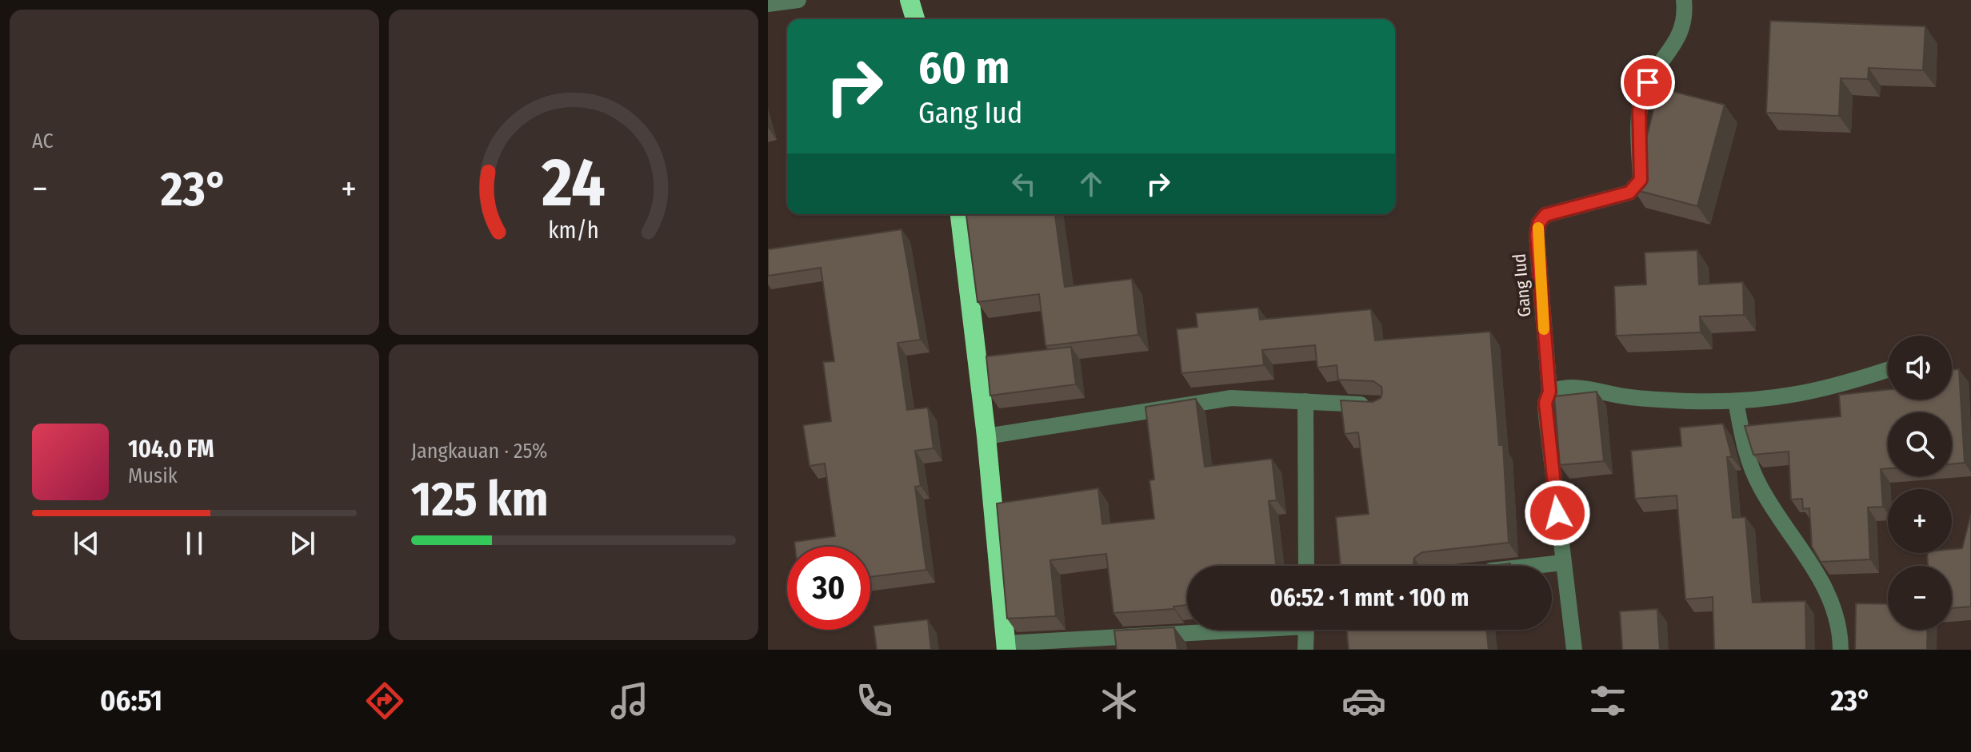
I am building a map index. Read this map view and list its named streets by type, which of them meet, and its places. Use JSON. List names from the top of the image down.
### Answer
{
  "streets": {
    "street": ["Gang Iud"]
  },
  "page": {
    "tile": [
      "AC",
      ["Jangkauan · 25%", "125 km"]
    ],
    "turn": ["60 m", "Gang Iud"],
    "heat": ["−", "23°", "+"],
    "map_buttons": ["+", "−"],
    "song": ["104.0 FM", "Musik"],
    "limit": "30",
    "trip": "06:52 · 1 mnt · 100 m",
    "tabs": ["06:51", "23°"],
    "gauge": ["24", "km/h"]
  }
}
